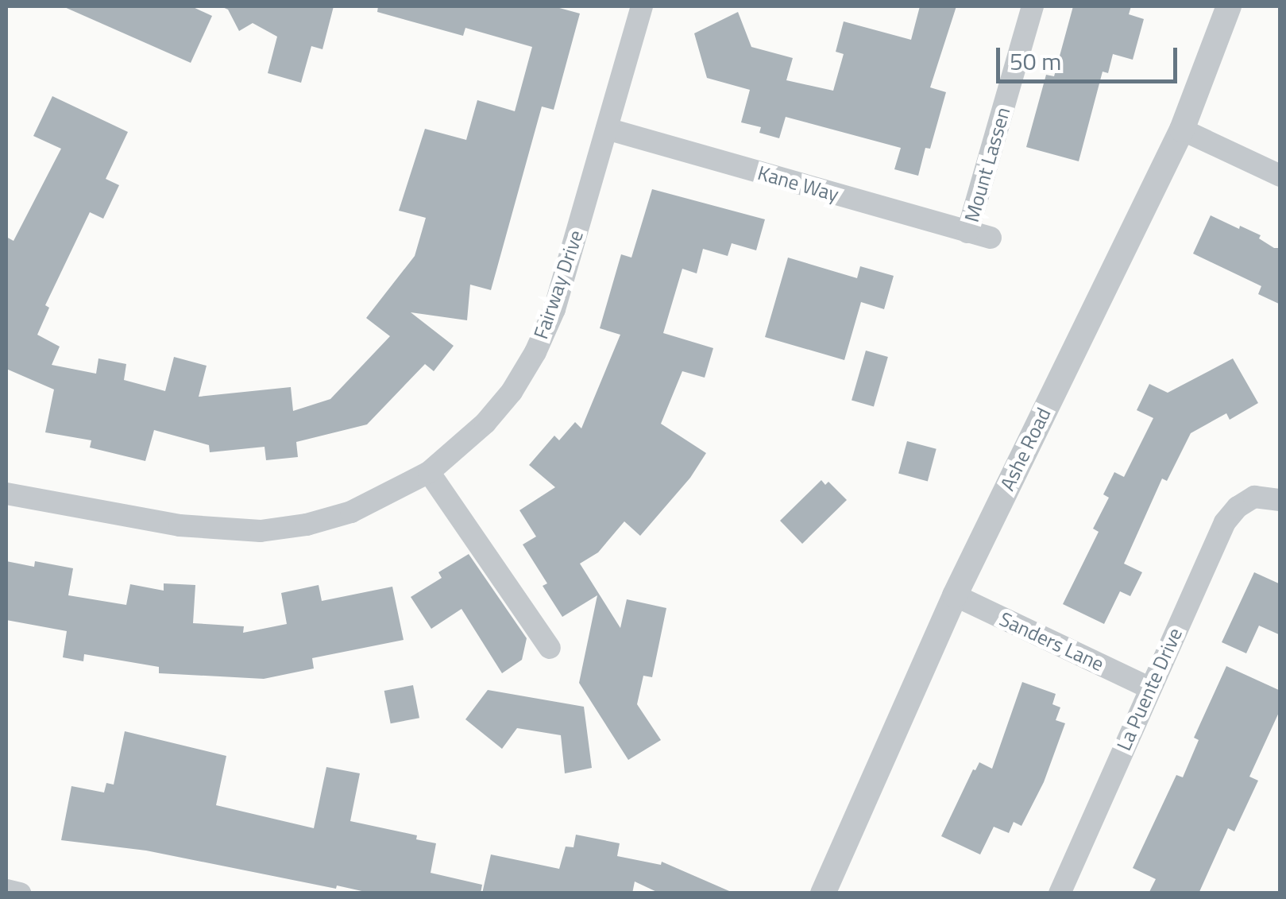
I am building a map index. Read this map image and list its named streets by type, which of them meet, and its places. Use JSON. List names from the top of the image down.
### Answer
{
  "streets": {
    "street": [
      "Mount Lassen",
      "Kane Way",
      "Fairway Drive",
      "Ashe Road",
      "Sanders Lane",
      "La Puente Drive"
    ]
  },
  "crossings": [
    ["Mount Lassen", "Kane Way"],
    ["Kane Way", "Fairway Drive"],
    ["Ashe Road", "Sanders Lane"],
    ["Sanders Lane", "La Puente Drive"]
  ],
  "scale_bar": "50 m"
}
